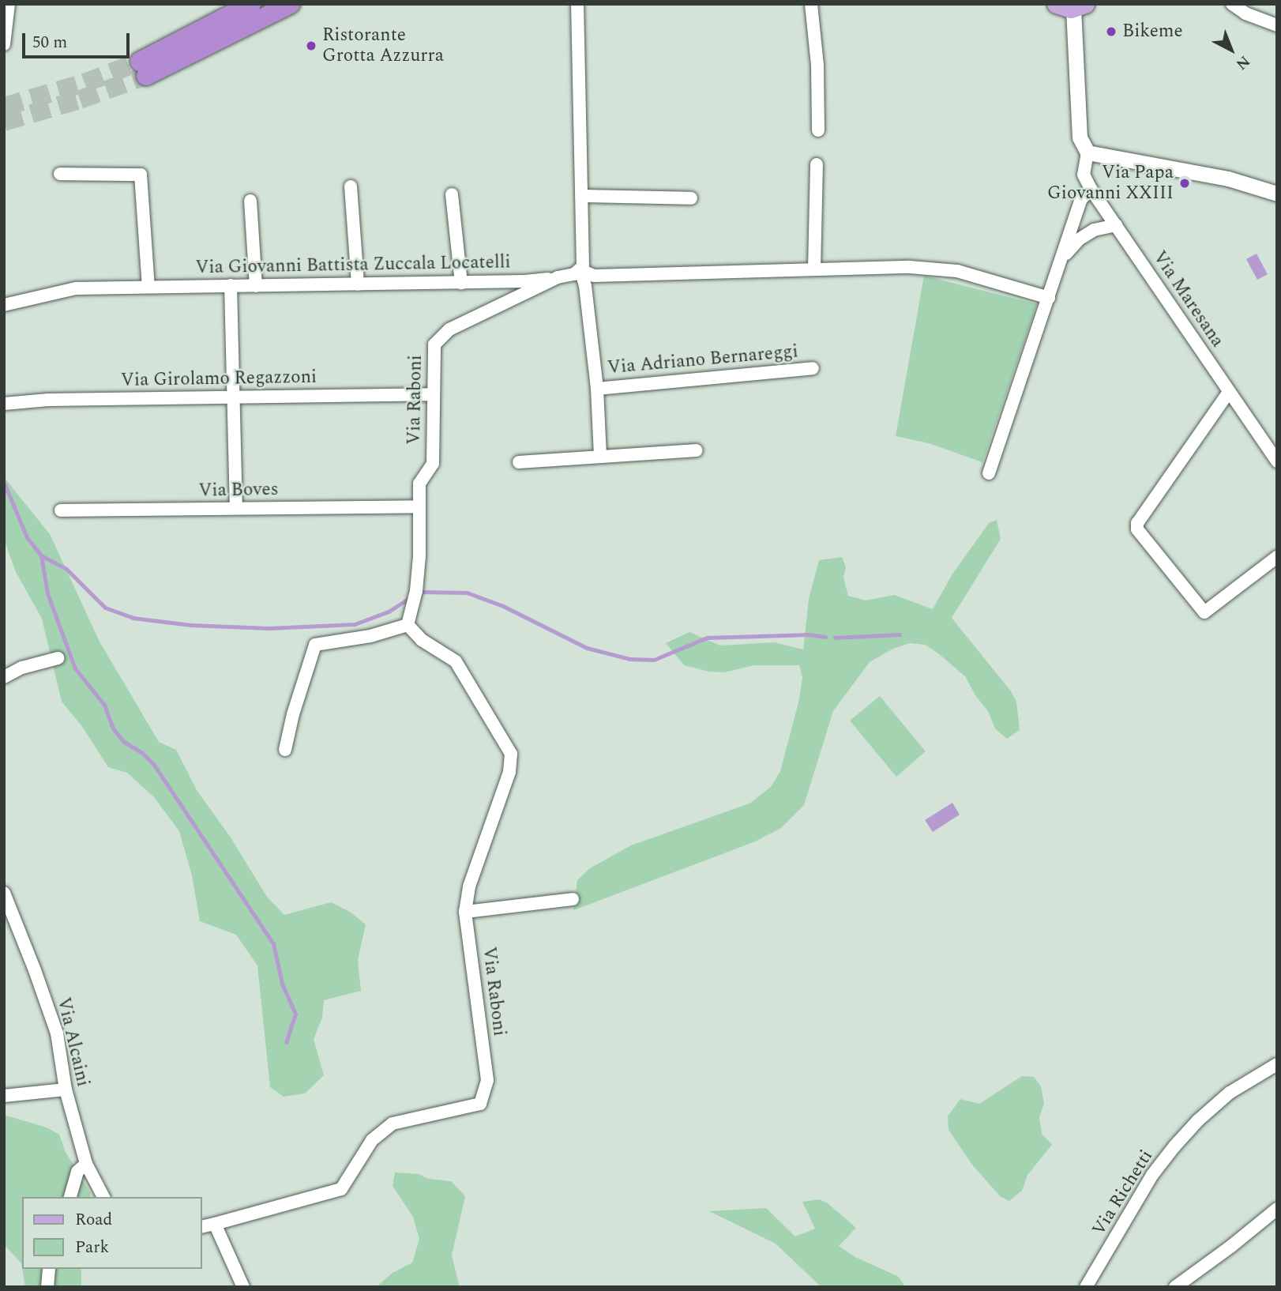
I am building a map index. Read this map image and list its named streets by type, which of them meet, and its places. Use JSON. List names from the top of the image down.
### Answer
{
  "streets": {
    "street": [
      "Via Giovanni Battista Zuccala Locatelli",
      "Via Maresana",
      "Via Adriano Bernareggi",
      "Via Girolamo Regazzoni",
      "Via Raboni",
      "Via Boves",
      "Via Alcaini",
      "Via Richetti"
    ]
  },
  "crossings": [
    ["Via Giovanni Battista Zuccala Locatelli", "Via Raboni"],
    ["Via Girolamo Regazzoni", "Via Raboni"],
    ["Via Raboni", "Via Boves"]
  ],
  "places": ["Bikeme", "Ristorante Grotta Azzurra", "Via Papa Giovanni XXIII"],
  "legend": ["Road", "Park"],
  "scale_bar": "50 m",
  "north": "bottom right"
}
